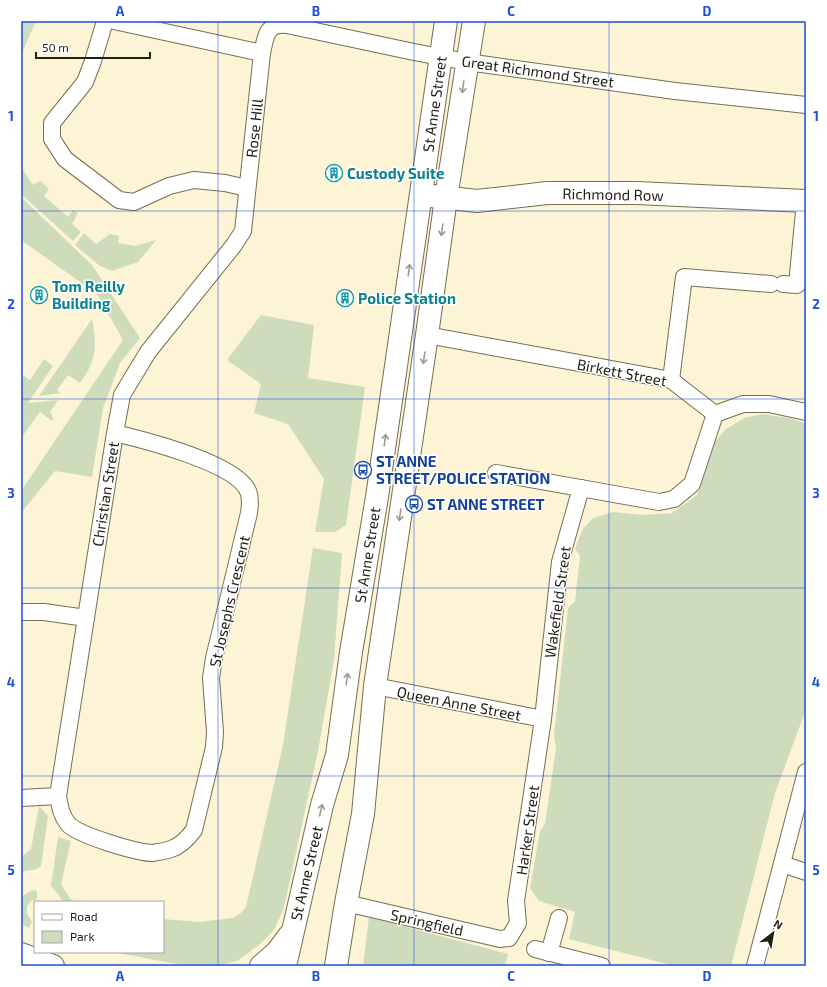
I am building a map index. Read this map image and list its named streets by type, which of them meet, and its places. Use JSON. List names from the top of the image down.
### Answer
{
  "streets": {
    "main road": ["St Anne Street", "Richmond Row"],
    "street": [
      "Great Richmond Street",
      "Rose Hill",
      "Birkett Street",
      "Christian Street",
      "St Josephs Crescent",
      "Wakefield Street",
      "Queen Anne Street",
      "Harker Street",
      "Springfield"
    ]
  },
  "crossings": [
    ["Great Richmond Street", "St Anne Street"],
    ["Great Richmond Street", "Rose Hill"],
    ["St Anne Street", "Richmond Row"],
    ["St Anne Street", "Birkett Street"],
    ["St Anne Street", "Queen Anne Street"],
    ["St Anne Street", "Springfield"],
    ["Rose Hill", "Christian Street"],
    ["Christian Street", "St Josephs Crescent"],
    ["Wakefield Street", "Queen Anne Street"],
    ["Wakefield Street", "Harker Street"],
    ["Queen Anne Street", "Harker Street"],
    ["Harker Street", "Springfield"]
  ],
  "places": {
    "building": ["Custody Suite", "Tom Reilly Building", "Police Station"],
    "bus stop": ["ST ANNE STREET/POLICE STATION", "ST ANNE STREET"]
  },
  "legend": ["Road", "Park"],
  "scale_bar": "50 m",
  "north": "top right",
  "grid": {
    "columns": [
      "A",
      "B",
      "C",
      "D"
    ],
    "rows": [
      "1",
      "2",
      "3",
      "4",
      "5"
    ]
  }
}
